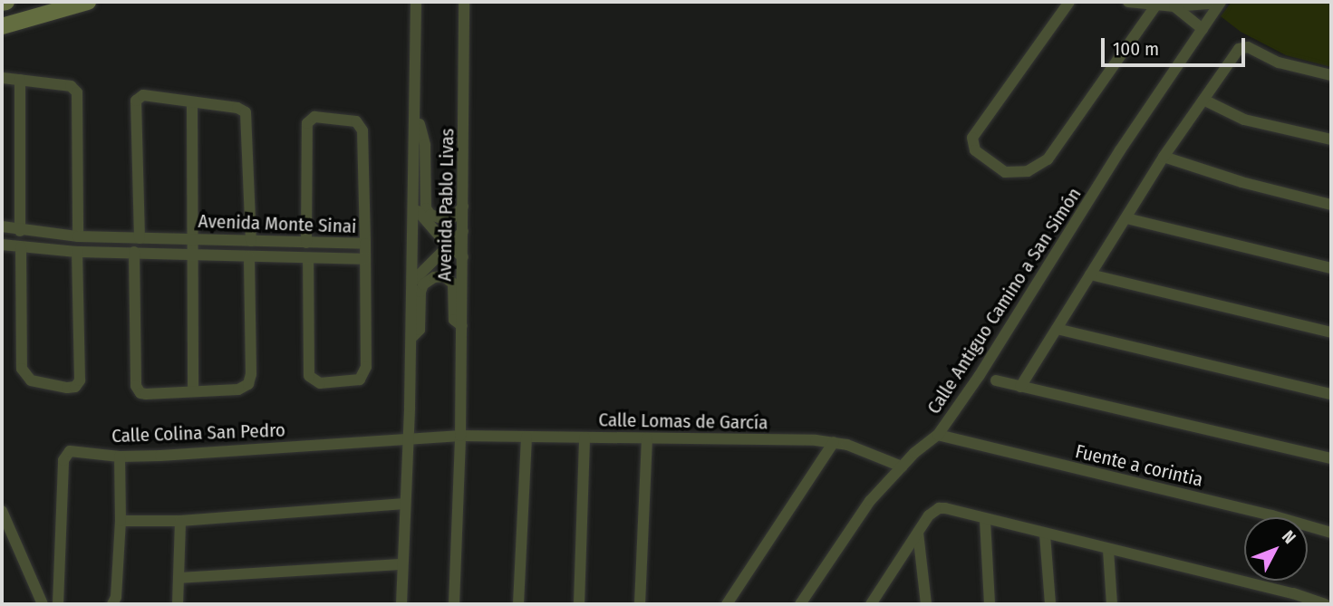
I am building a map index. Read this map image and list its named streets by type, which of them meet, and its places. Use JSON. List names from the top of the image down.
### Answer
{
  "streets": {
    "street": [
      "Avenida Pablo Livas",
      "Avenida Monte Sinai",
      "Calle Antiguo Camino a San Simón",
      "Calle Lomas de García",
      "Calle Colina San Pedro",
      "Fuente a corintia"
    ]
  },
  "crossings": [
    ["Avenida Pablo Livas", "Calle Lomas de García"],
    ["Avenida Pablo Livas", "Calle Colina San Pedro"],
    ["Calle Antiguo Camino a San Simón", "Calle Lomas de García"],
    ["Calle Antiguo Camino a San Simón", "Fuente a corintia"],
    ["Calle Lomas de García", "Calle Colina San Pedro"]
  ],
  "scale_bar": "100 m",
  "north": "top right"
}
